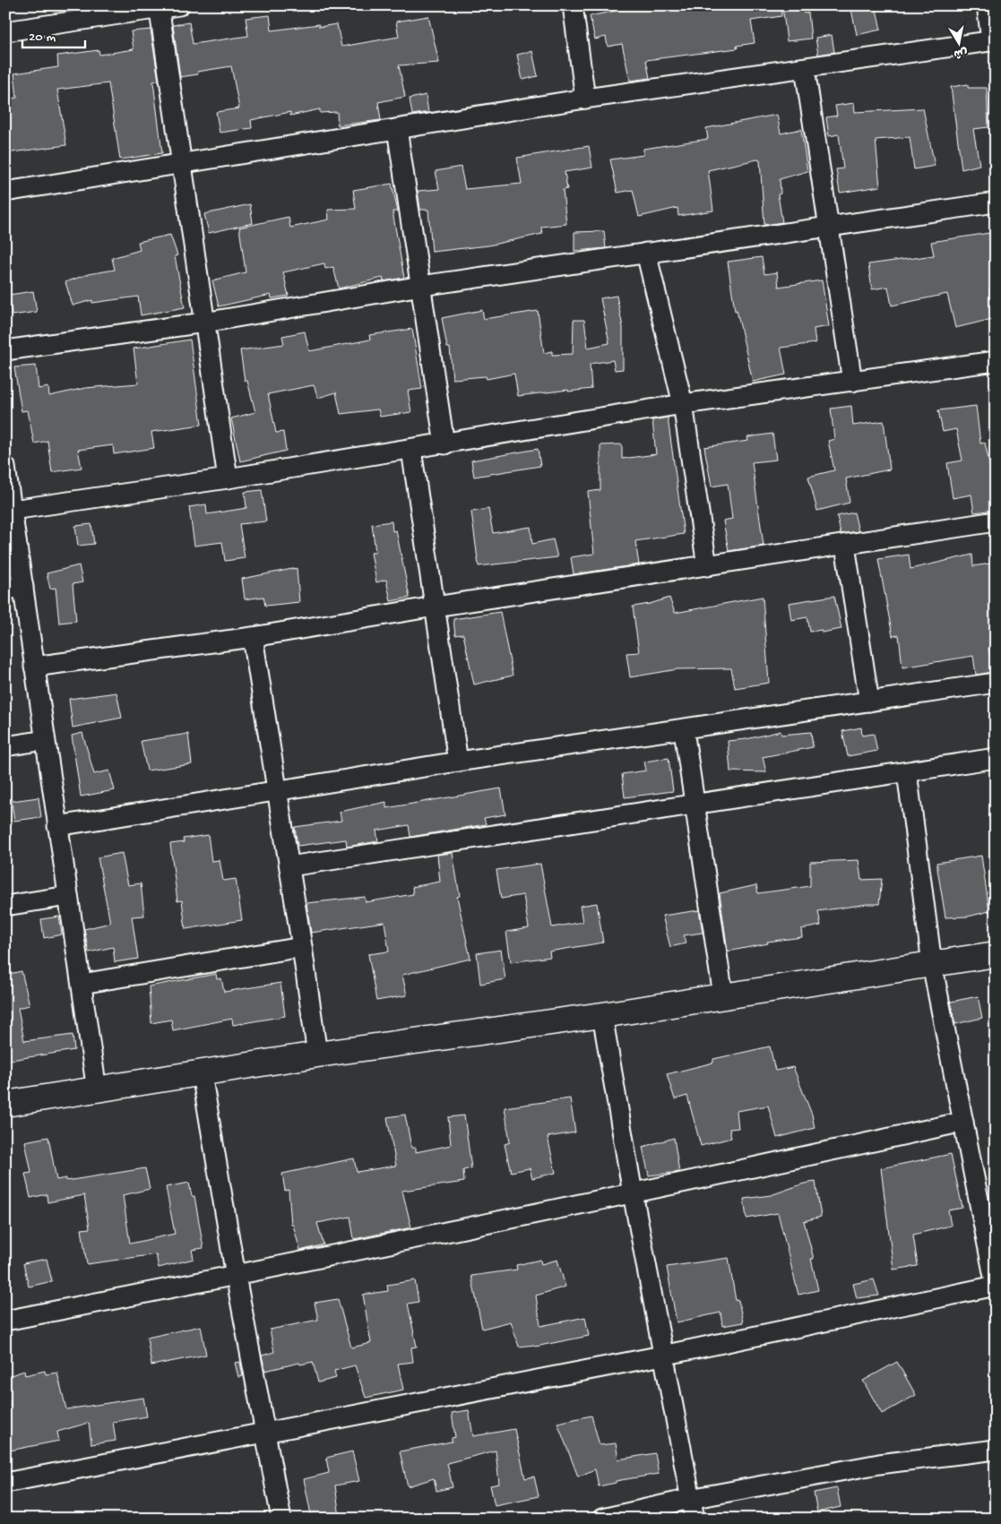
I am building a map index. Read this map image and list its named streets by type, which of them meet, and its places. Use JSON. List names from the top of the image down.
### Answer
{
  "scale_bar": "20 m",
  "north": "bottom"
}
